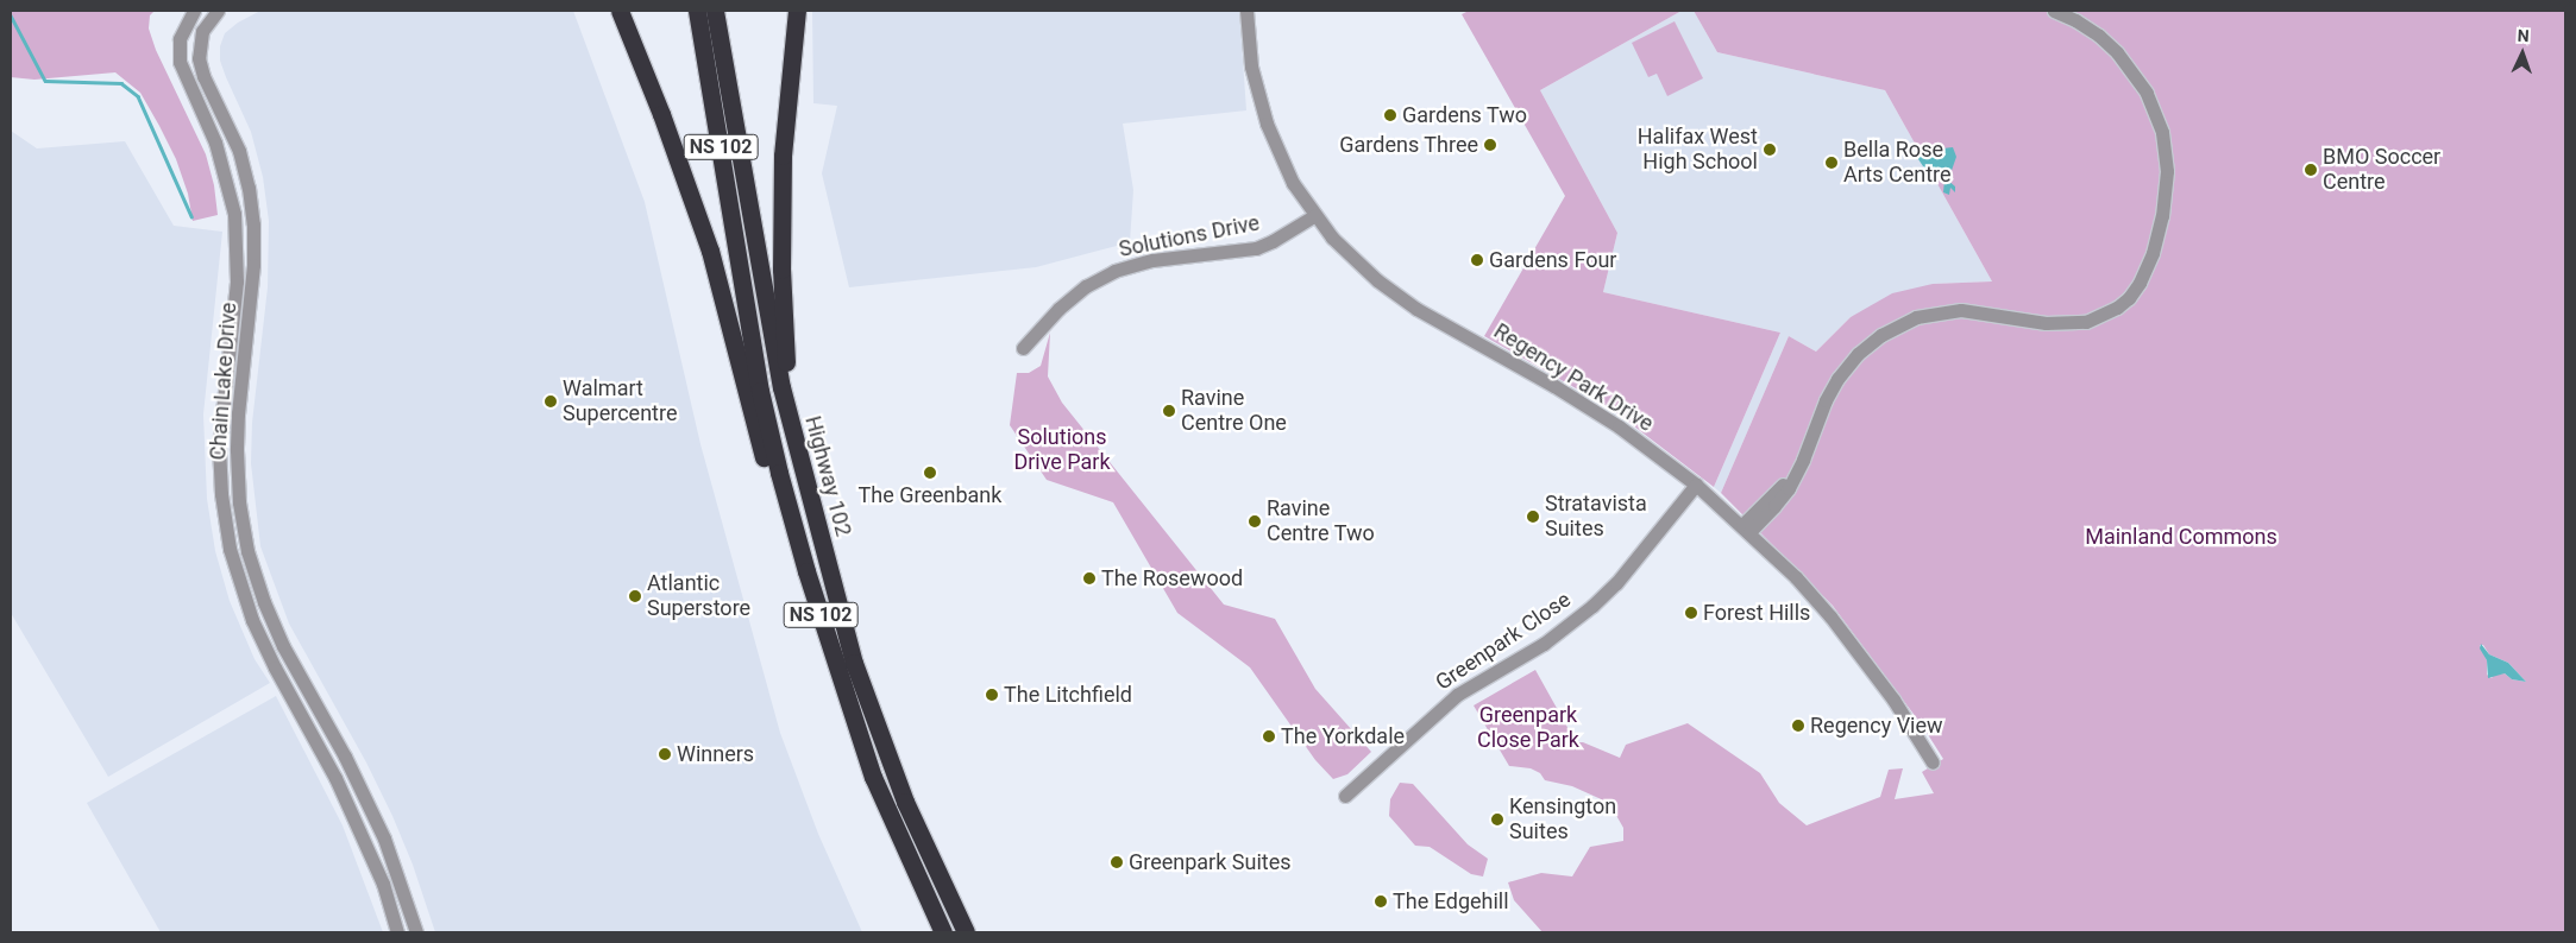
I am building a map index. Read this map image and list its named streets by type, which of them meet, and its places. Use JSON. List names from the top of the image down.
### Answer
{
  "streets": {
    "highway": ["NS 102", "Highway 102"],
    "street": [
      "Solutions Drive",
      "Regency Park Drive",
      "Chain Lake Drive",
      "Greenpark Close"
    ]
  },
  "crossings": [
    ["Solutions Drive", "Regency Park Drive"],
    ["Regency Park Drive", "Greenpark Close"]
  ],
  "parks": ["Solutions Drive Park", "Mainland Commons", "Greenpark Close Park"],
  "places": [
    "Gardens Two",
    "Gardens Three",
    "Halifax West High School",
    "Bella Rose Arts Centre",
    "BMO Soccer Centre",
    "Gardens Four",
    "Walmart Supercentre",
    "Ravine Centre One",
    "The Greenbank",
    "Stratavista Suites",
    "Ravine Centre Two",
    "The Rosewood",
    "Atlantic Superstore",
    "Forest Hills",
    "The Litchfield",
    "Regency View",
    "The Yorkdale",
    "Winners",
    "Kensington Suites",
    "Greenpark Suites",
    "The Edgehill"
  ],
  "north": "top"
}
